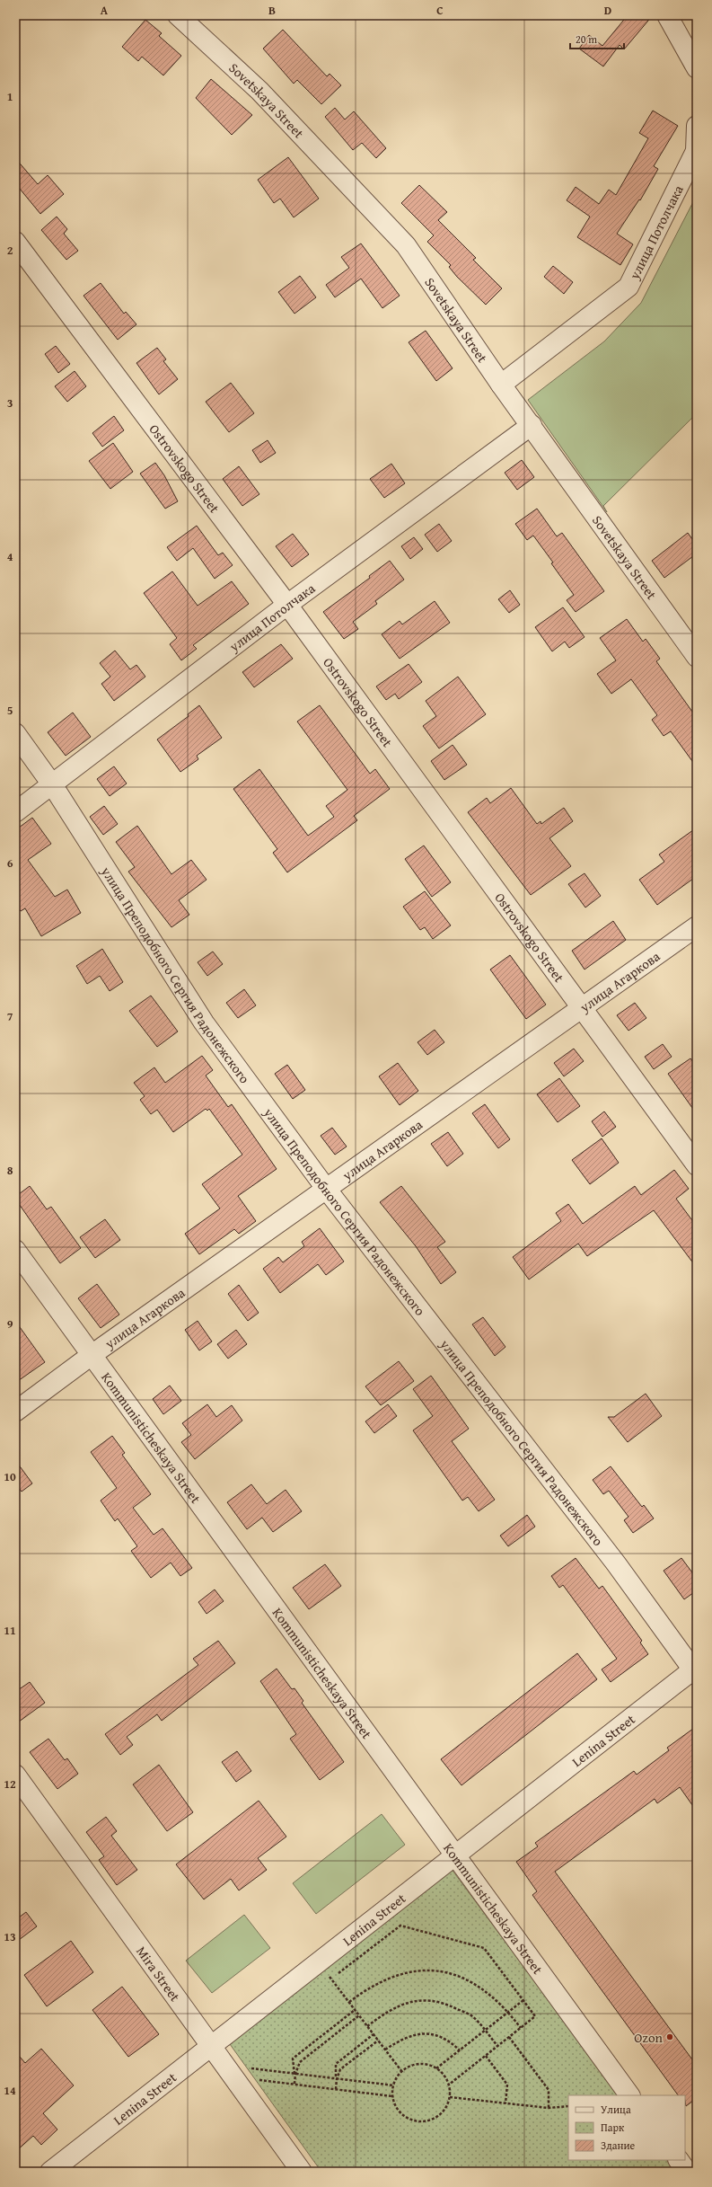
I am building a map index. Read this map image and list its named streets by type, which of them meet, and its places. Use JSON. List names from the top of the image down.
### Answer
{
  "streets": {
    "street": [
      "Sovetskaya Street",
      "улица Потолчака",
      "Ostrovskogo Street",
      "улица Преподобного Сергия Радонежского",
      "улица Агаркова",
      "Kommunisticheskaya Street",
      "Lenina Street",
      "Mira Street"
    ]
  },
  "crossings": [
    ["Sovetskaya Street", "улица Потолчака"],
    ["улица Потолчака", "Ostrovskogo Street"],
    ["улица Потолчака", "улица Преподобного Сергия Радонежского"],
    ["Ostrovskogo Street", "улица Агаркова"],
    ["улица Преподобного Сергия Радонежского", "улица Агаркова"],
    ["улица Преподобного Сергия Радонежского", "Lenina Street"],
    ["улица Агаркова", "Kommunisticheskaya Street"],
    ["Kommunisticheskaya Street", "Lenina Street"],
    ["Lenina Street", "Mira Street"]
  ],
  "places": ["Ozon"],
  "legend": ["Улица", "Парк", "Здание"],
  "scale_bar": "20 m",
  "grid": {
    "columns": [
      "A",
      "B",
      "C",
      "D"
    ],
    "rows": [
      "1",
      "2",
      "3",
      "4",
      "5",
      "6",
      "7",
      "8",
      "9",
      "10",
      "11",
      "12",
      "13",
      "14"
    ]
  }
}
